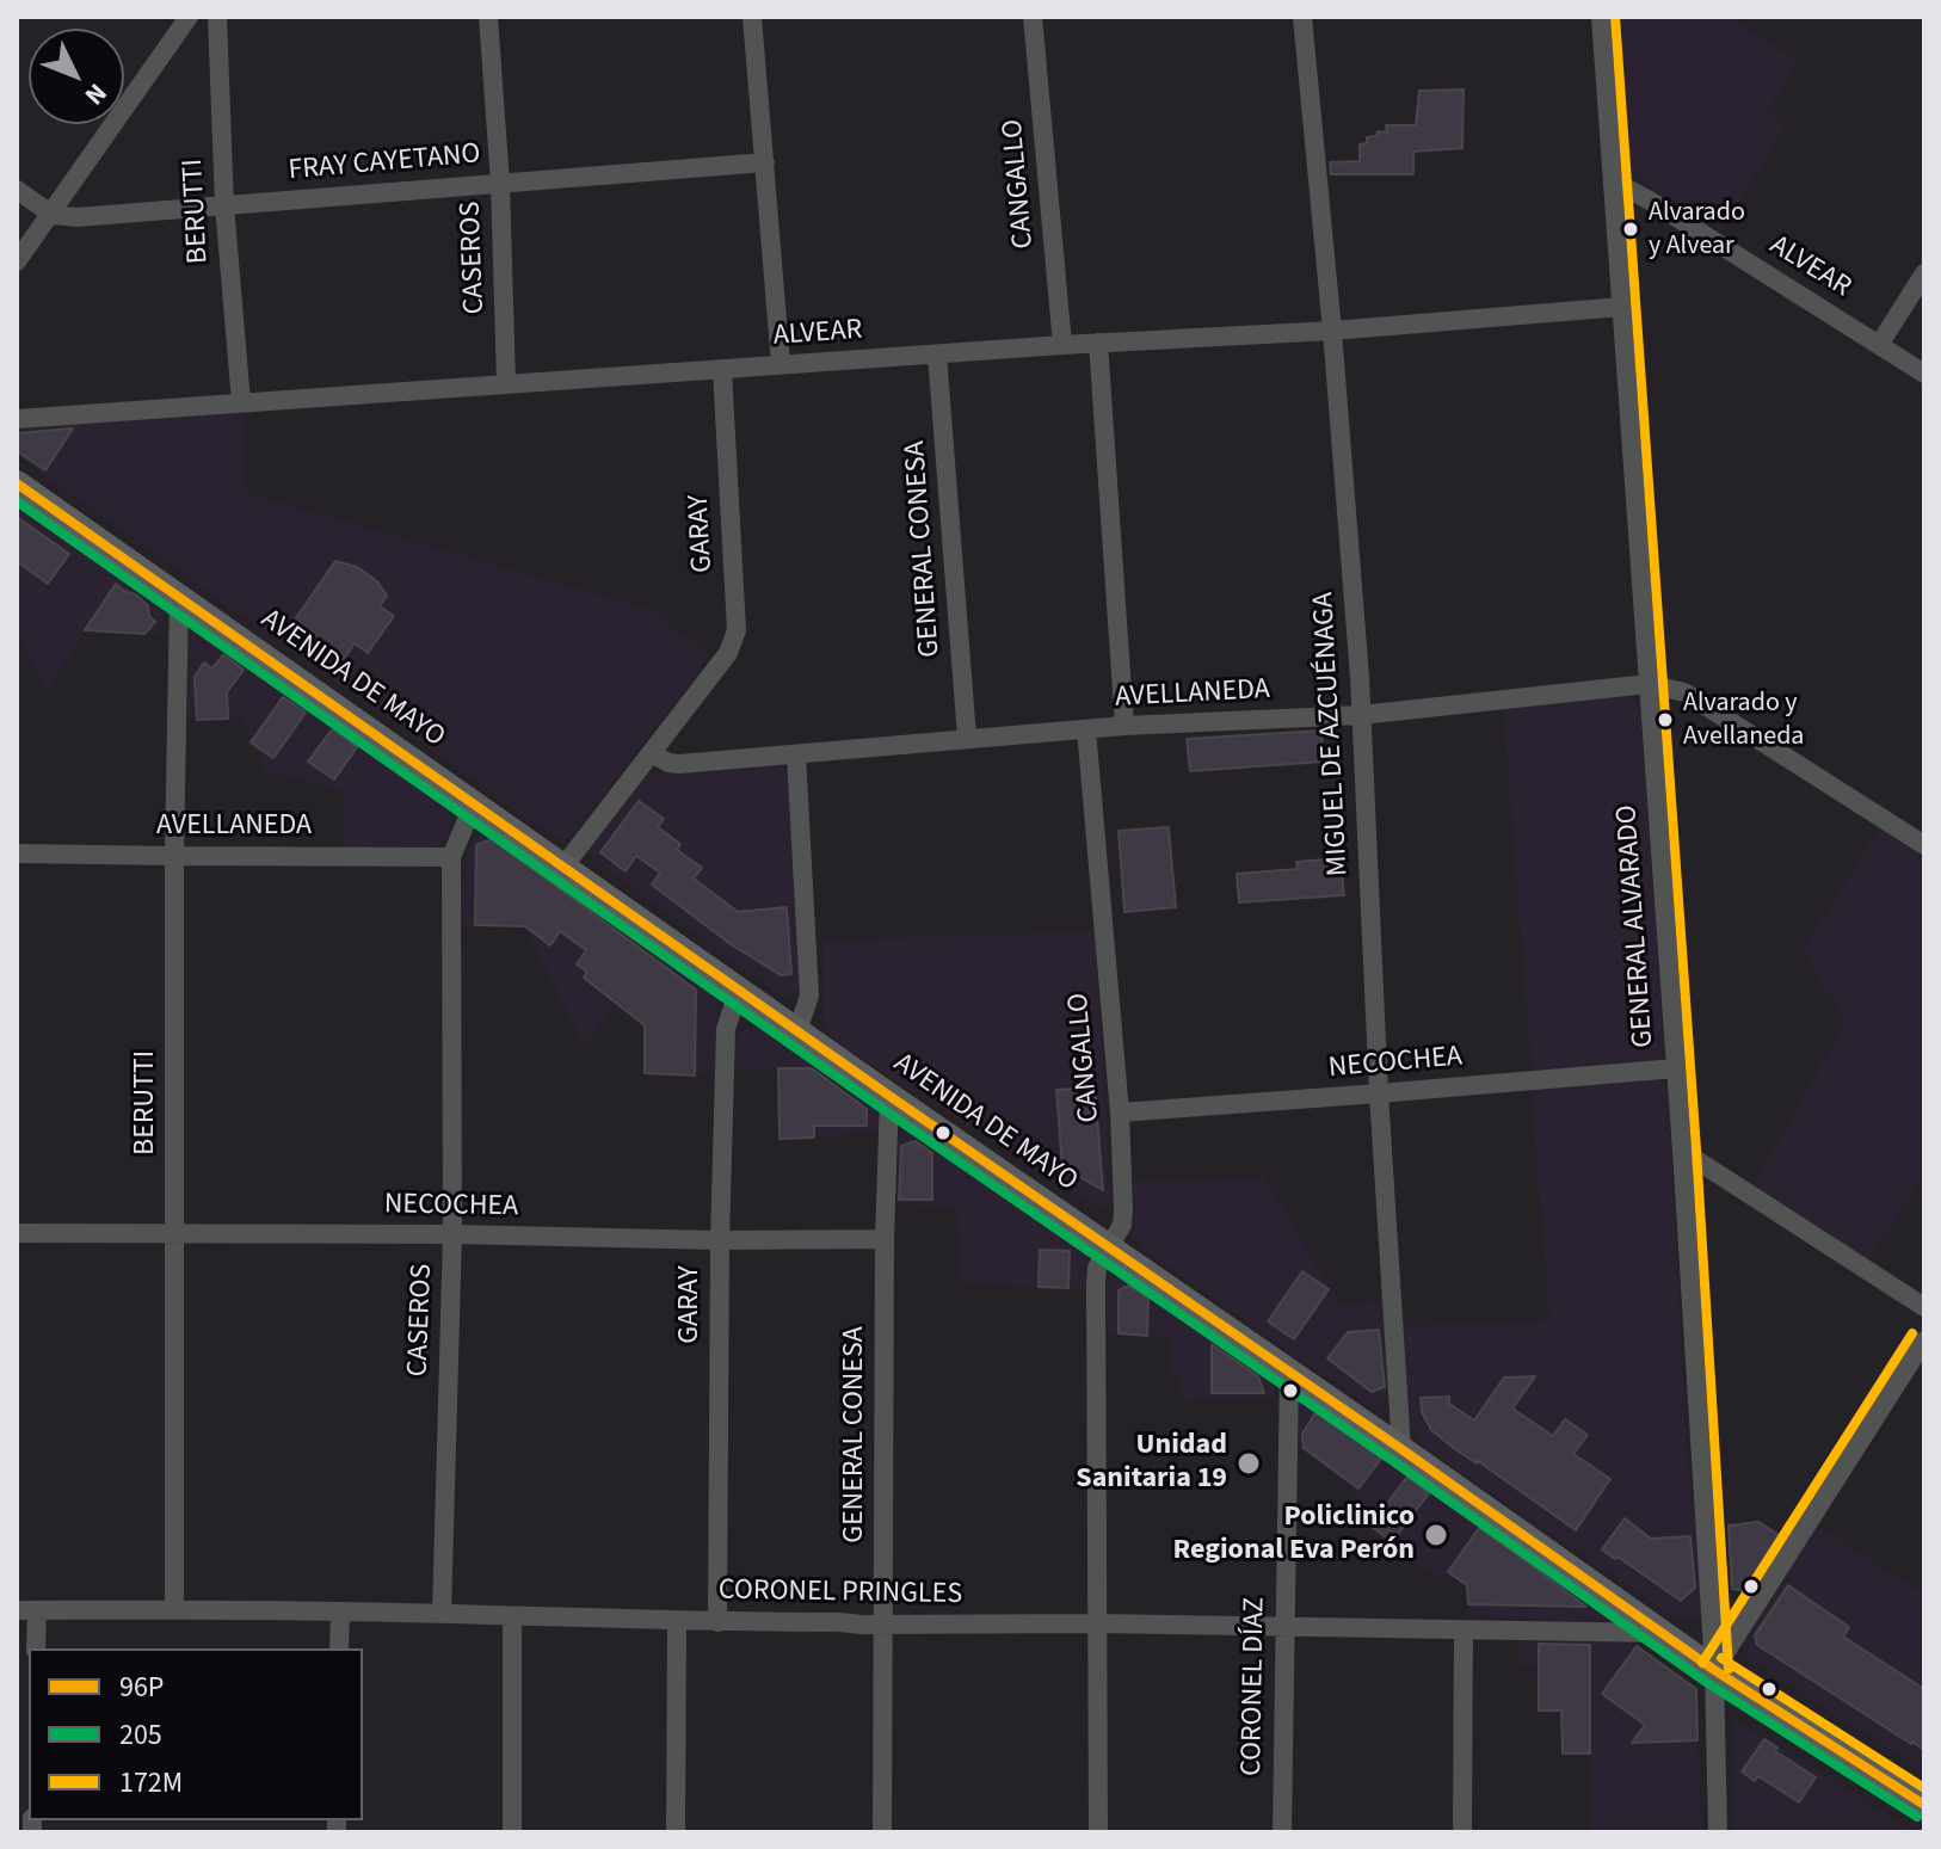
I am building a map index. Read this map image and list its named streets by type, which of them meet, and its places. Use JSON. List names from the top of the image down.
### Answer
{
  "streets": {
    "main road": ["AVENIDA DE MAYO"],
    "street": [
      "FRAY CAYETANO",
      "CANGALLO",
      "BERUTTI",
      "CASEROS",
      "ALVEAR",
      "GARAY",
      "GENERAL CONESA",
      "AVELLANEDA",
      "MIGUEL DE AZCUÉNAGA",
      "GENERAL ALVARADO",
      "NECOCHEA",
      "CORONEL PRINGLES",
      "CORONEL DÍAZ"
    ]
  },
  "crossings": [
    ["FRAY CAYETANO", "BERUTTI"],
    ["FRAY CAYETANO", "CASEROS"],
    ["CANGALLO", "ALVEAR"],
    ["CANGALLO", "AVENIDA DE MAYO"],
    ["CANGALLO", "AVELLANEDA"],
    ["CANGALLO", "NECOCHEA"],
    ["CANGALLO", "CORONEL PRINGLES"],
    ["BERUTTI", "ALVEAR"],
    ["BERUTTI", "AVENIDA DE MAYO"],
    ["BERUTTI", "AVELLANEDA"],
    ["BERUTTI", "NECOCHEA"],
    ["BERUTTI", "CORONEL PRINGLES"],
    ["CASEROS", "ALVEAR"],
    ["CASEROS", "AVENIDA DE MAYO"],
    ["CASEROS", "AVELLANEDA"],
    ["CASEROS", "NECOCHEA"],
    ["CASEROS", "CORONEL PRINGLES"],
    ["ALVEAR", "GARAY"],
    ["ALVEAR", "GENERAL CONESA"],
    ["ALVEAR", "MIGUEL DE AZCUÉNAGA"],
    ["ALVEAR", "GENERAL ALVARADO"],
    ["GARAY", "AVENIDA DE MAYO"],
    ["GARAY", "AVELLANEDA"],
    ["GARAY", "NECOCHEA"],
    ["GARAY", "CORONEL PRINGLES"],
    ["GENERAL CONESA", "AVENIDA DE MAYO"],
    ["GENERAL CONESA", "AVELLANEDA"],
    ["GENERAL CONESA", "NECOCHEA"],
    ["GENERAL CONESA", "CORONEL PRINGLES"],
    ["AVENIDA DE MAYO", "MIGUEL DE AZCUÉNAGA"],
    ["AVENIDA DE MAYO", "GENERAL ALVARADO"],
    ["AVENIDA DE MAYO", "CORONEL PRINGLES"],
    ["AVENIDA DE MAYO", "CORONEL DÍAZ"],
    ["AVELLANEDA", "MIGUEL DE AZCUÉNAGA"],
    ["AVELLANEDA", "GENERAL ALVARADO"],
    ["MIGUEL DE AZCUÉNAGA", "NECOCHEA"],
    ["GENERAL ALVARADO", "NECOCHEA"],
    ["CORONEL PRINGLES", "CORONEL DÍAZ"]
  ],
  "places": [
    "Alvarado y Alvear",
    "Alvarado y Avellaneda",
    "Unidad Sanitaria 19",
    "Policlinico Regional Eva Perón"
  ],
  "lines": ["transit line 172M", "transit line 96P", "transit line 205"],
  "legend": ["96P", "205", "172M"],
  "north": "bottom right"
}
